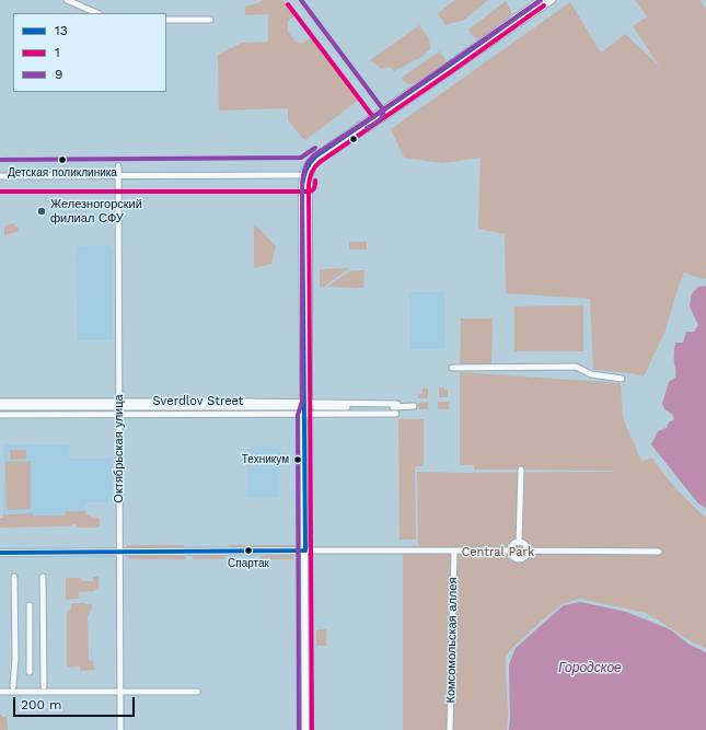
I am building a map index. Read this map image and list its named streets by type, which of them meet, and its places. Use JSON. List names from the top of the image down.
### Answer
{
  "streets": {
    "street": ["Sverdlov Street", "Октябрьская улица", "Комсомольская аллея"]
  },
  "crossings": [
    ["Sverdlov Street", "Октябрьская улица"]
  ],
  "water": ["Городское"],
  "parks": ["Central Park"],
  "places": [
    "Детская поликлиника",
    "Железногорский филиал СФУ",
    "Техникум",
    "Спартак"
  ],
  "lines": ["transit line 13", "transit line 9", "transit line 1"],
  "legend": ["13", "1", "9"],
  "scale_bar": "200 m"
}
